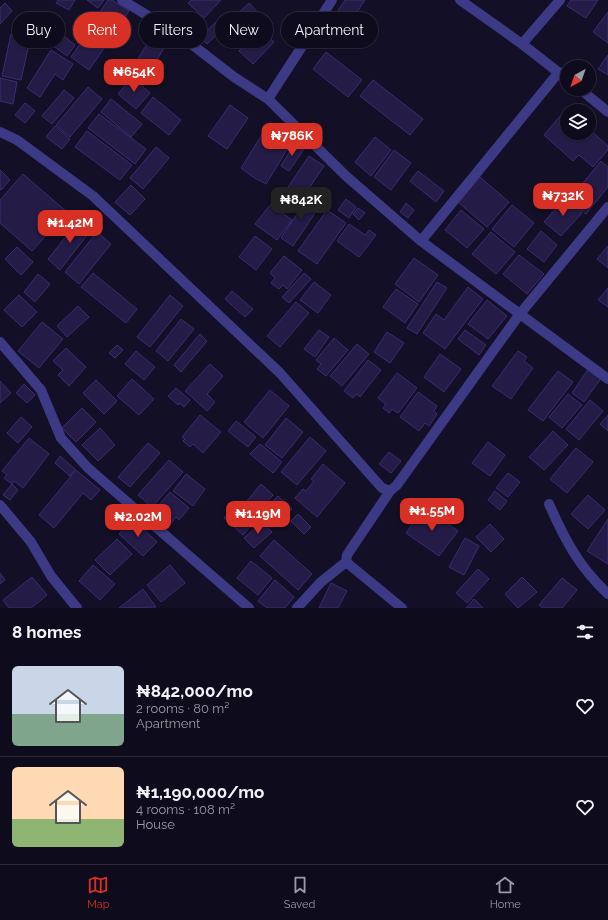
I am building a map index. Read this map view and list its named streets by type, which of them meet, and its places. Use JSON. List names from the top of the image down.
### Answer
{
  "north": "bottom left",
  "page": {
    "chip": [
      "Buy",
      "Rent",
      "Filters",
      "New",
      "Apartment"
    ],
    "price": [
      "₦654K",
      "₦786K",
      "₦732K",
      "₦842K",
      "₦1.42M",
      "₦1.55M",
      "₦1.19M",
      "₦2.02M"
    ],
    "heading": "8 homes",
    "list": [
      {
        "name": "₦842,000/mo",
        "note": "2 rooms · 80 m² · Apartment"
      },
      {
        "name": "₦1,190,000/mo",
        "note": "4 rooms · 108 m² · House"
      }
    ],
    "tabs": ["Map", "Saved", "Home"]
  }
}
